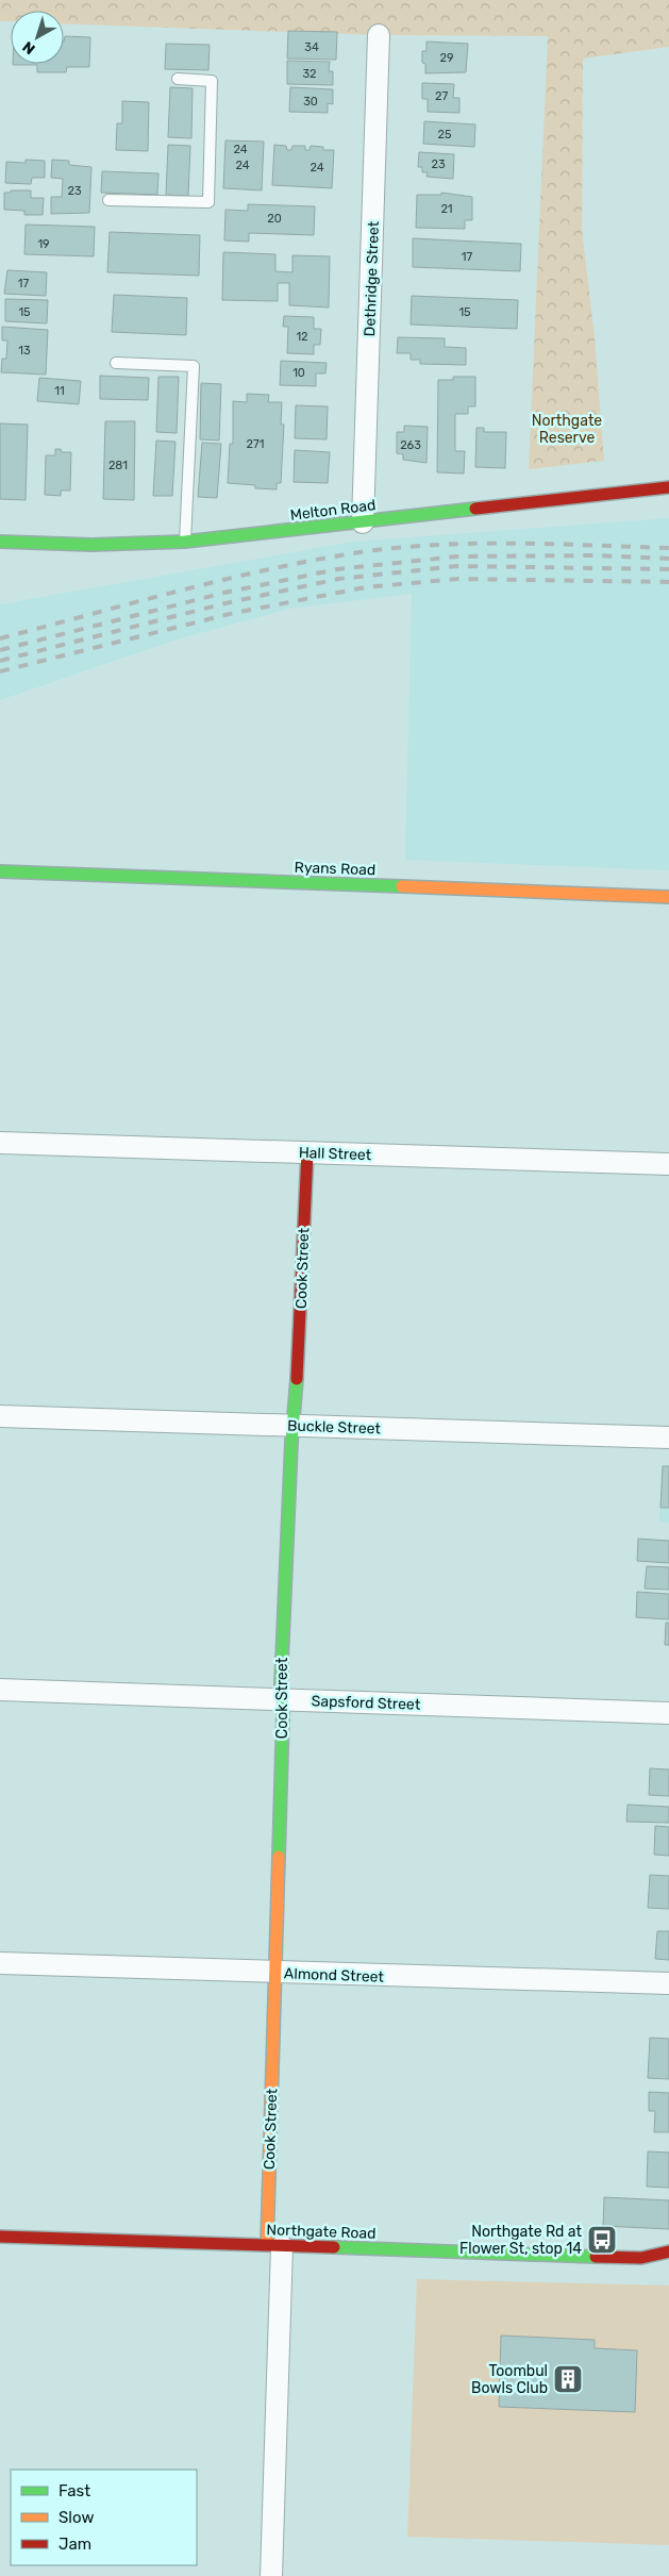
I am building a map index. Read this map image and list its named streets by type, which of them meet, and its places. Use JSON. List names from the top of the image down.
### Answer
{
  "streets": {
    "street": [
      "Dethridge Street",
      "Melton Road",
      "Ryans Road",
      "Hall Street",
      "Cook Street",
      "Buckle Street",
      "Sapsford Street",
      "Almond Street",
      "Northgate Road"
    ]
  },
  "crossings": [
    ["Dethridge Street", "Melton Road"],
    ["Hall Street", "Cook Street"],
    ["Cook Street", "Buckle Street"],
    ["Cook Street", "Sapsford Street"],
    ["Cook Street", "Almond Street"],
    ["Cook Street", "Northgate Road"]
  ],
  "parks": ["Northgate Reserve"],
  "places": {
    "bus stop": ["Northgate Rd at Flower St, stop 14"],
    "building": ["Toombul Bowls Club"]
  },
  "house_numbers": [
    "34",
    "29",
    "32",
    "27",
    "30",
    "25",
    "24",
    "23",
    "24",
    "24",
    "23",
    "21",
    "20",
    "19",
    "17",
    "17",
    "15",
    "15",
    "12",
    "13",
    "10",
    "11",
    "271",
    "263",
    "281"
  ],
  "legend": ["Fast", "Slow", "Jam"],
  "north": "bottom left"
}
